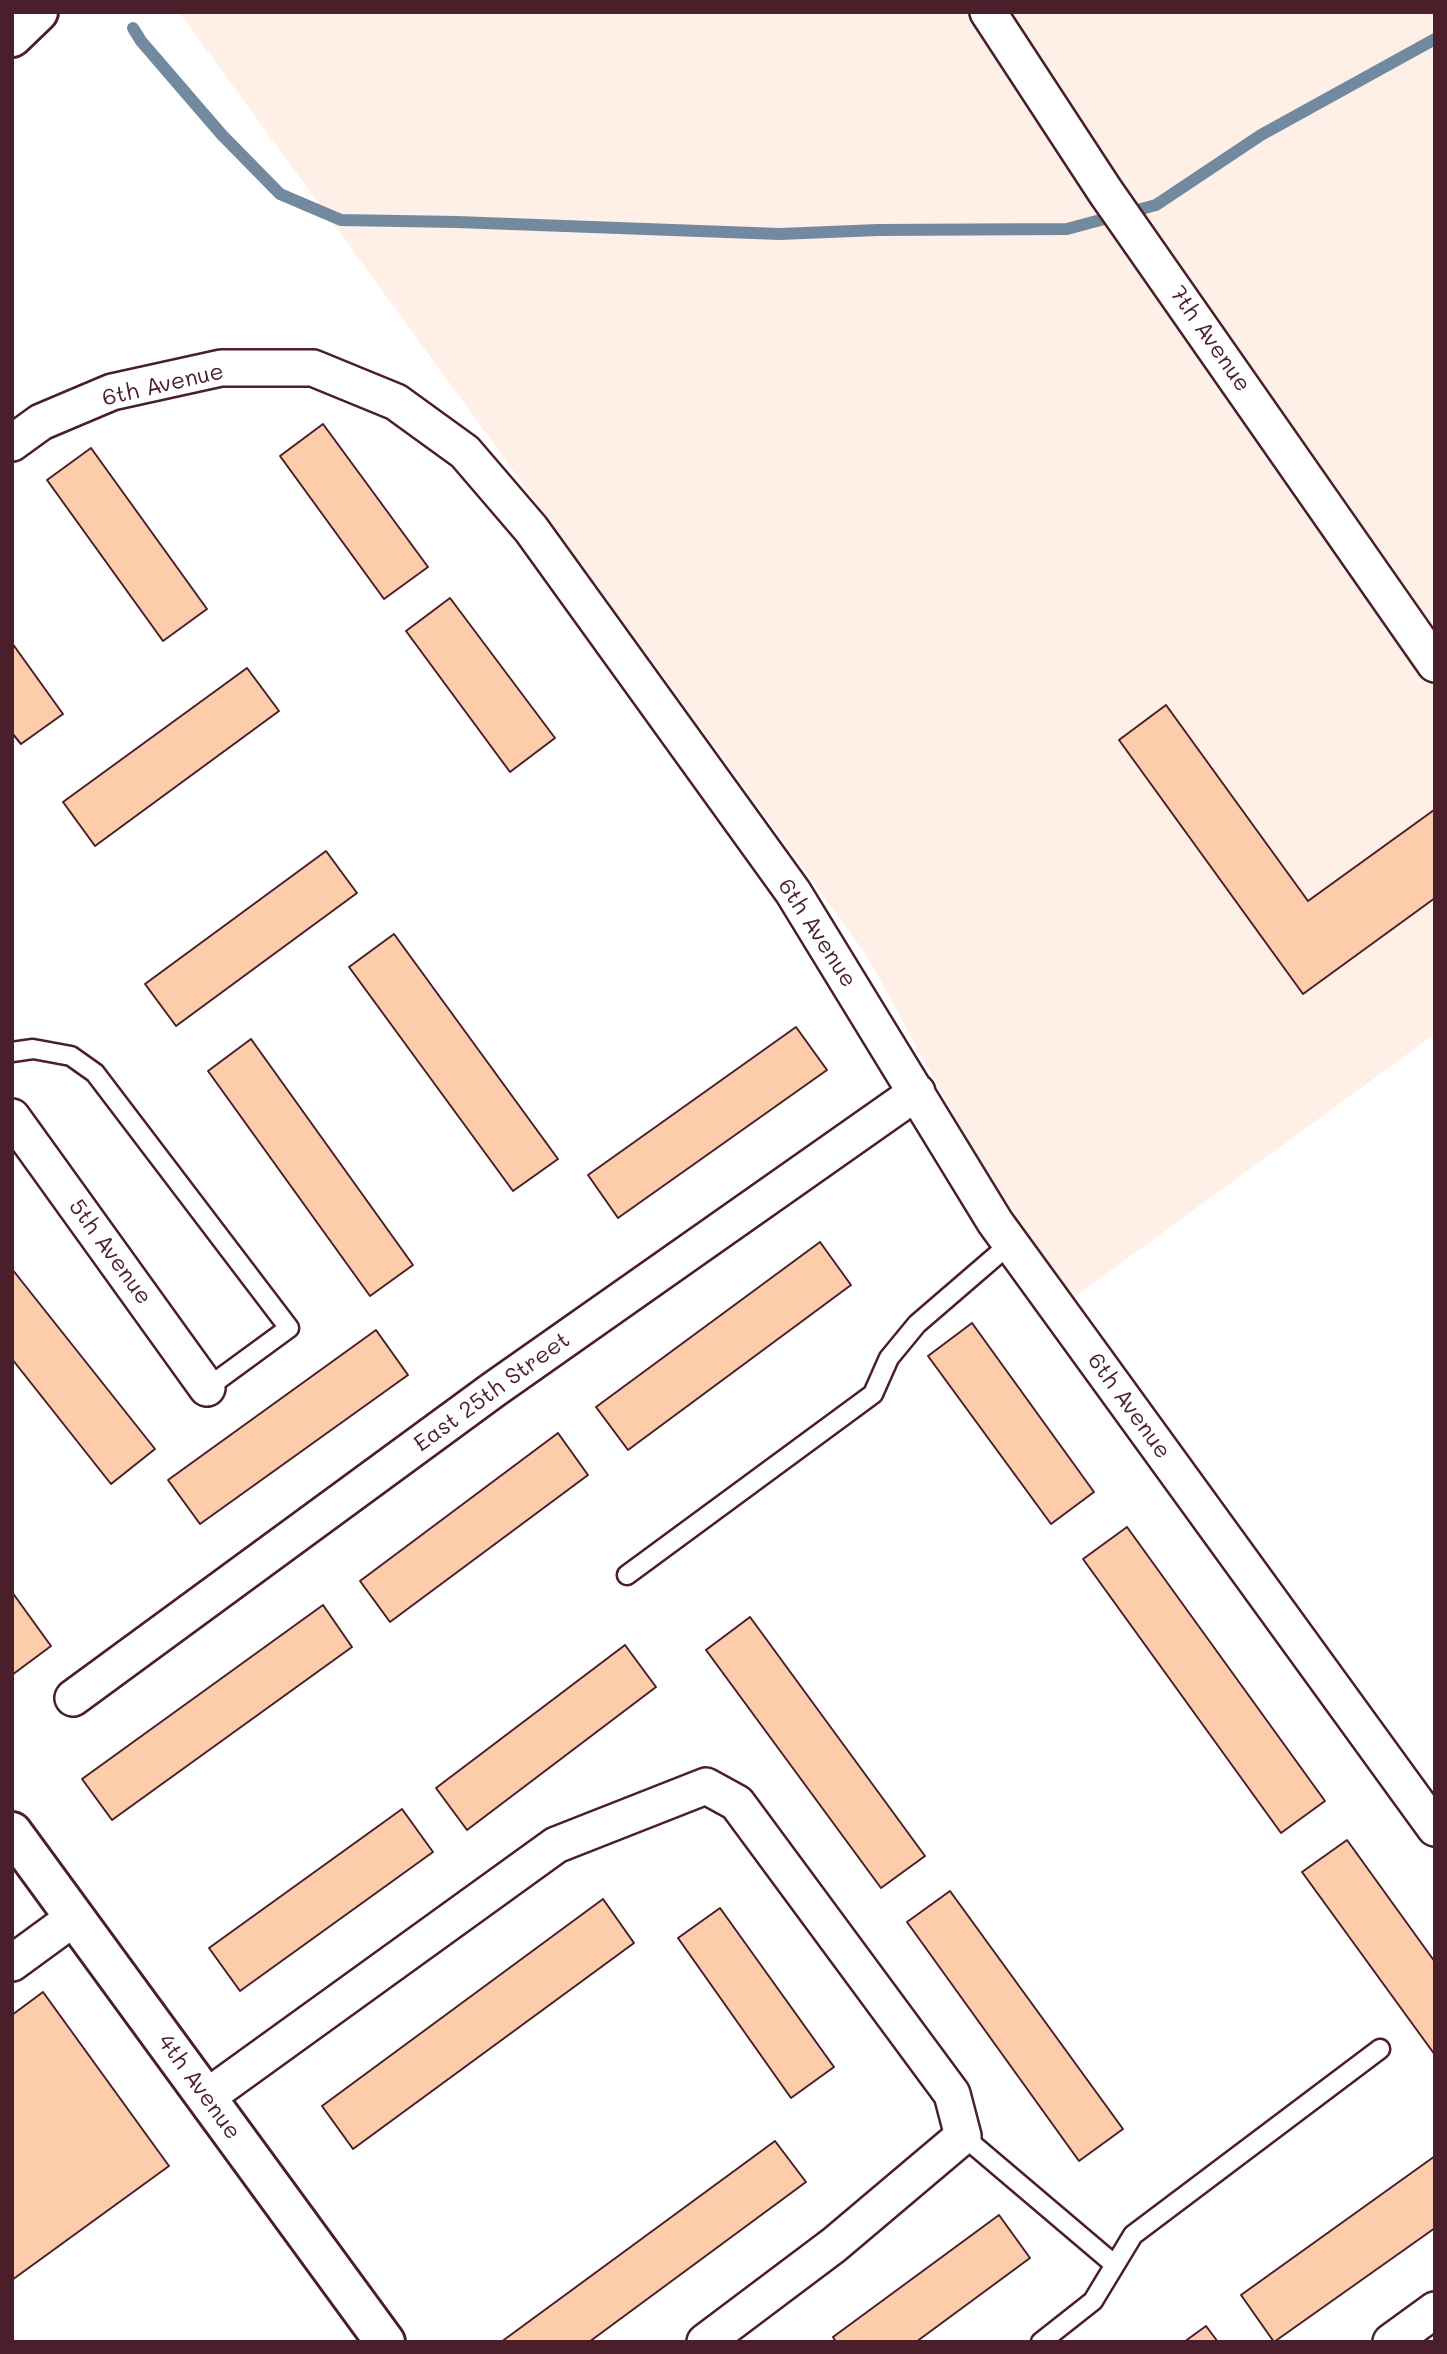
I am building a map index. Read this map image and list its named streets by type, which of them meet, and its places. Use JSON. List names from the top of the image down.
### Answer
{
  "streets": {
    "main road": ["4th Avenue"],
    "street": [
      "7th Avenue",
      "6th Avenue",
      "5th Avenue",
      "East 25th Street"
    ]
  },
  "crossings": [
    ["6th Avenue", "East 25th Street"]
  ]
}
